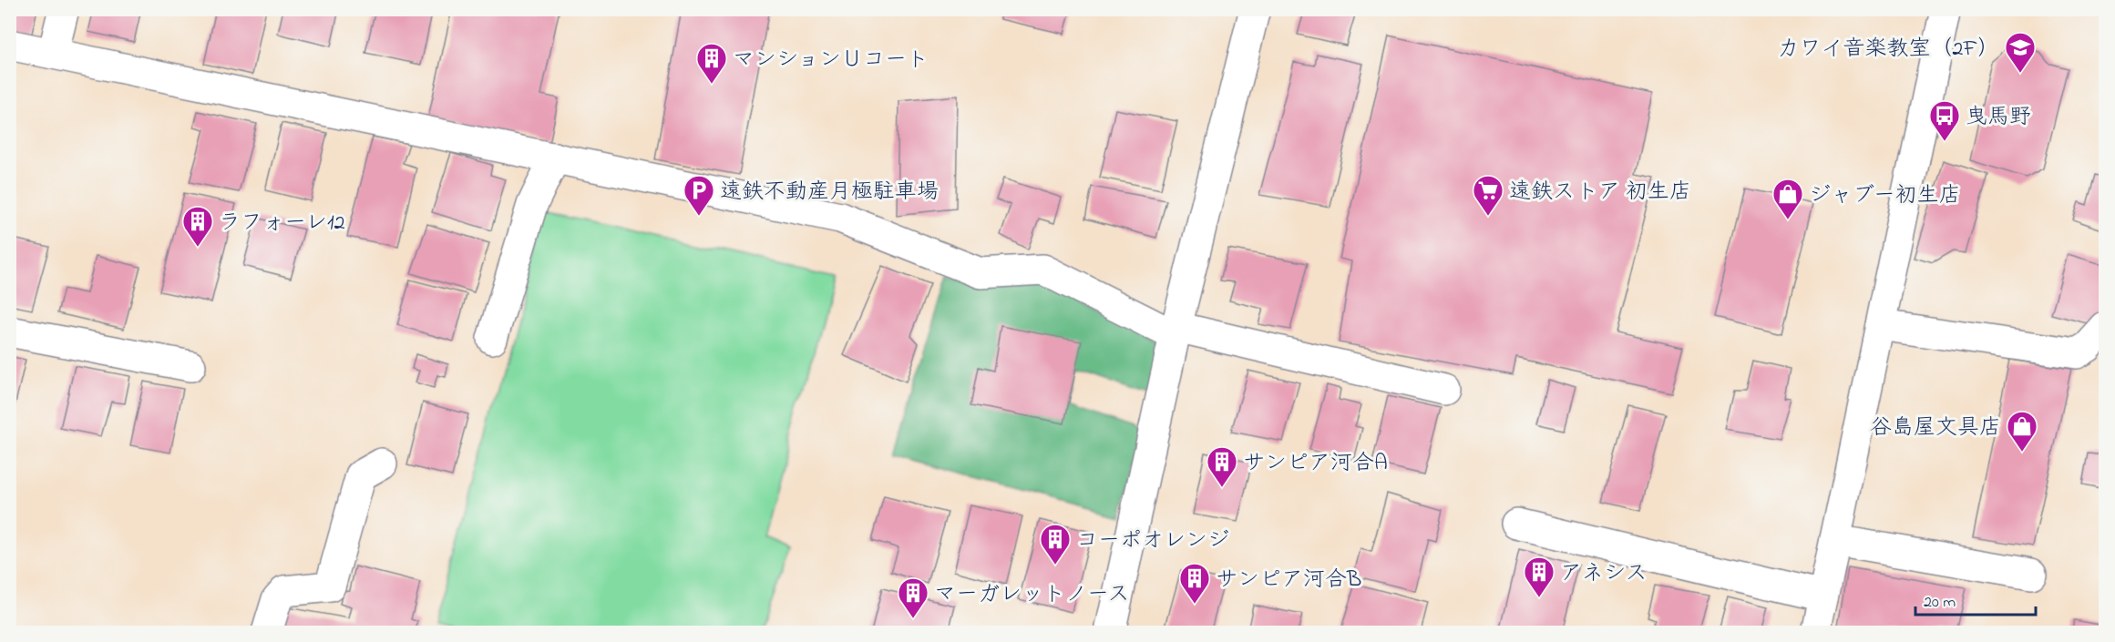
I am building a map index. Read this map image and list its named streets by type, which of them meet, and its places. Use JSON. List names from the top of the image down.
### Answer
{
  "places": {
    "school or university": ["カワイ音楽教室（2F）"],
    "building": [
      "マンションＵコート",
      "ラフォーレ12",
      "サンピア河合A",
      "コーポオレンジ",
      "アネシス",
      "サンピア河合B",
      "マーガレットノース"
    ],
    "bus stop": ["曳馬野"],
    "parking": ["遠鉄不動産月極駐車場"],
    "supermarket": ["遠鉄ストア 初生店"],
    "shop": ["ジャブー初生店", "谷島屋文具店"]
  },
  "scale_bar": "20 m"
}
